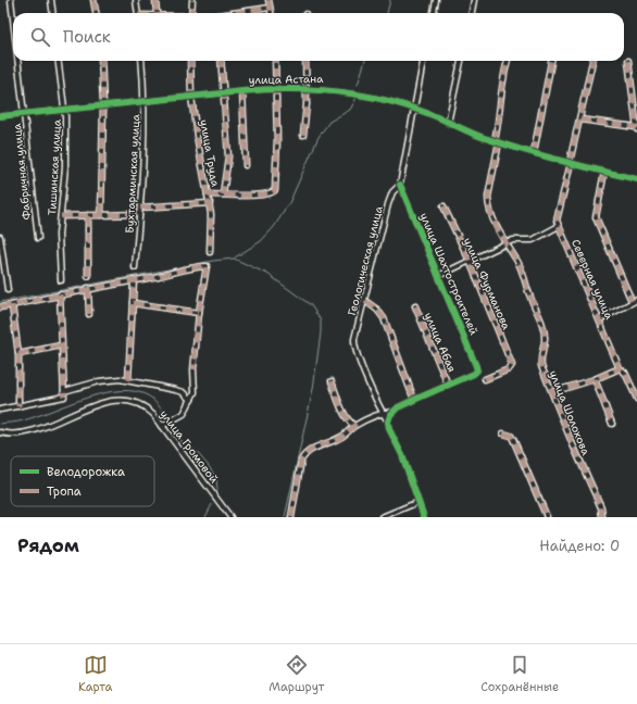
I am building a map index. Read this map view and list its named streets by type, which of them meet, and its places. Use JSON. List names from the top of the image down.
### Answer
{
  "streets": {
    "street": [
      "улица Астана",
      "улица Труда",
      "Тишинская улица",
      "Фабричная улица",
      "Бухтарминская улица",
      "Геологическая улица",
      "улица Шахтостроителей",
      "Северная улица",
      "улица Фурманова",
      "улица Абая",
      "улица Шолохова",
      "улица Громовой"
    ]
  },
  "crossings": [
    ["улица Астана", "улица Труда"],
    ["улица Астана", "Тишинская улица"],
    ["улица Астана", "Фабричная улица"],
    ["улица Астана", "Бухтарминская улица"],
    ["улица Астана", "Геологическая улица"],
    ["улица Астана", "Северная улица"],
    ["улица Астана", "улица Шолохова"],
    ["Геологическая улица", "улица Шахтостроителей"],
    ["улица Шахтостроителей", "улица Абая"]
  ],
  "legend": ["Велодорожка", "Тропа"],
  "page": {
    "search": "Поиск",
    "heading": ["Рядом", "Найдено: 0"],
    "nav": ["Карта", "Маршрут", "Сохранённые"]
  }
}
